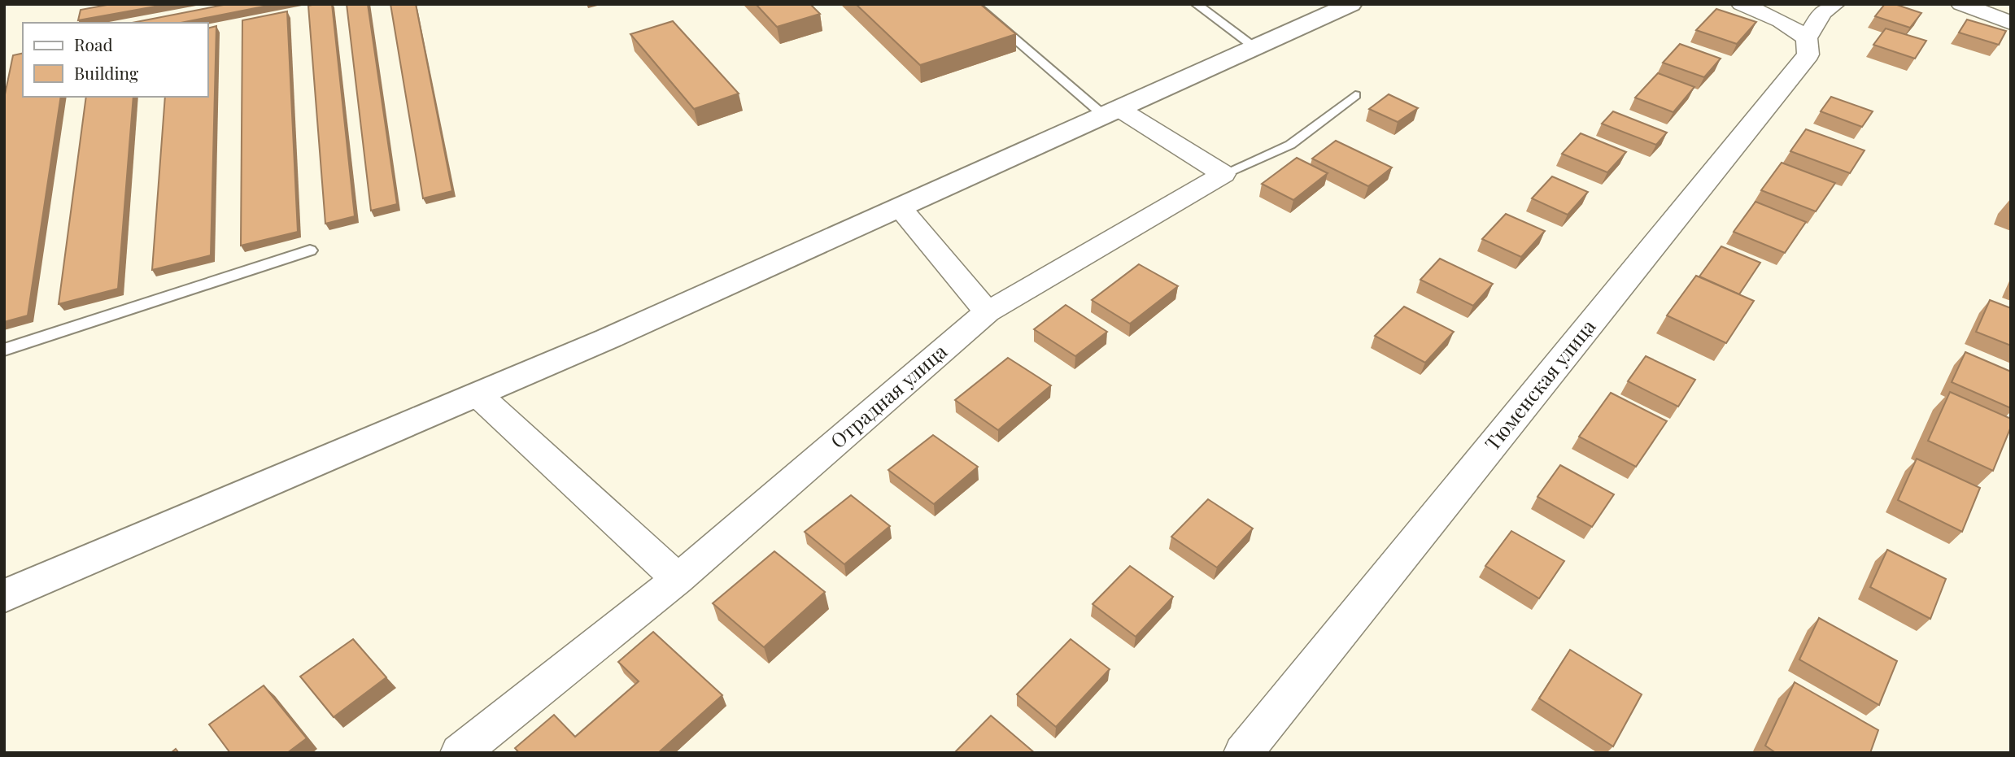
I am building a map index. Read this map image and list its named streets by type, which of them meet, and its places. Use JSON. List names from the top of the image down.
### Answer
{
  "streets": {
    "street": ["Тюменская улица", "Отрадная улица"]
  },
  "legend": ["Road", "Building"]
}
